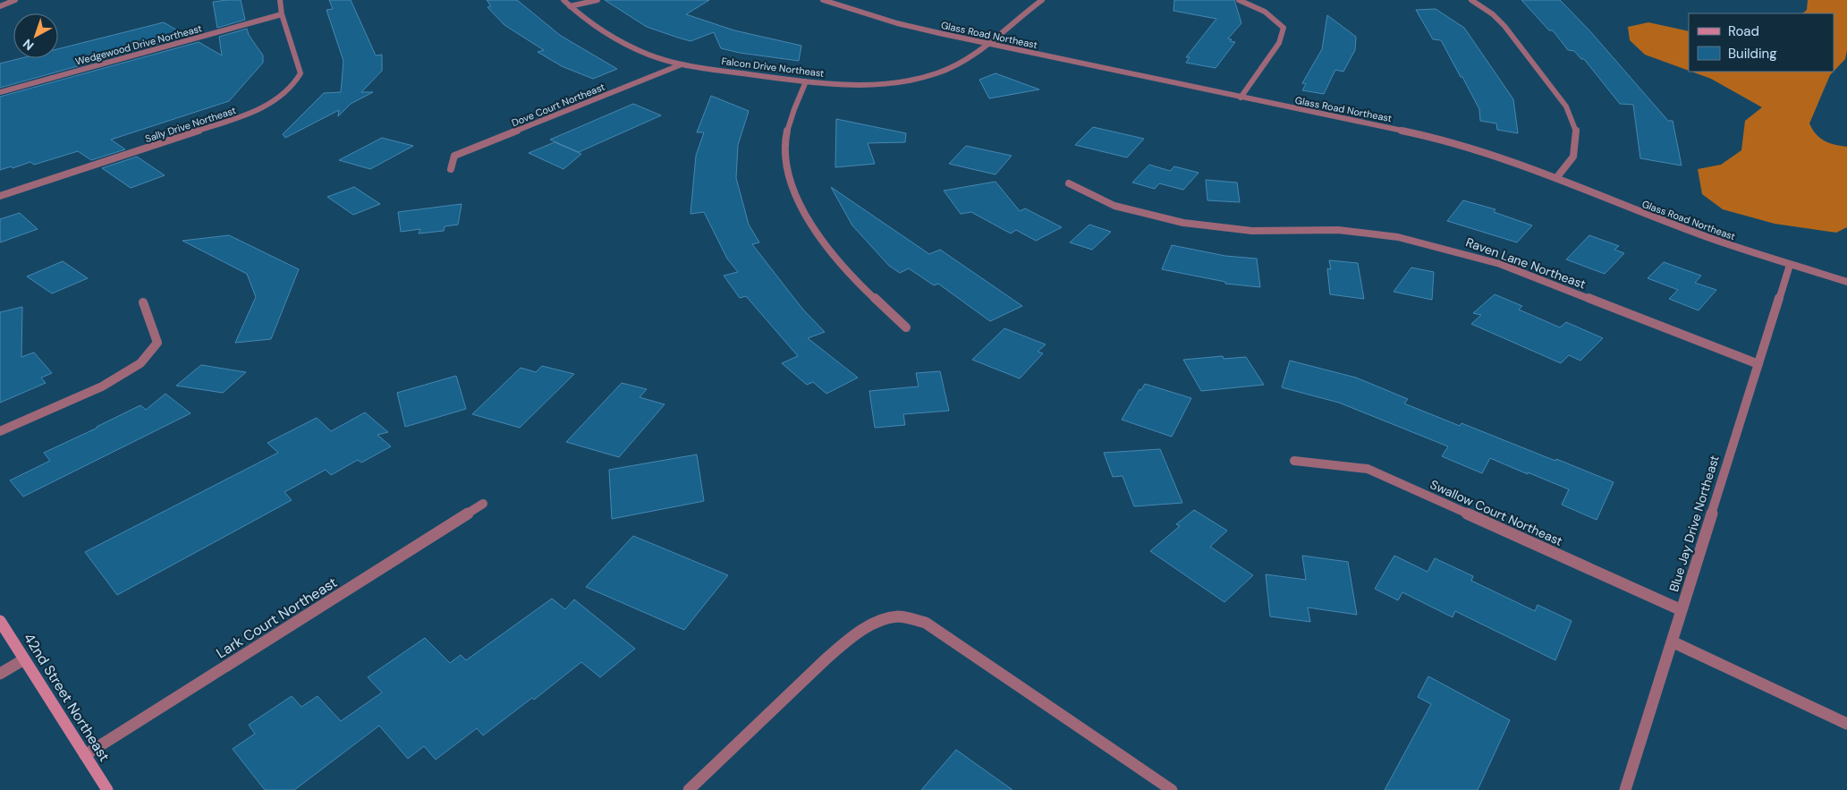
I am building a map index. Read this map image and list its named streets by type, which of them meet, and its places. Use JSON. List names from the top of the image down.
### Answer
{
  "streets": {
    "main road": ["42nd Street Northeast"],
    "street": [
      "Glass Road Northeast",
      "Wedgewood Drive Northeast",
      "Falcon Drive Northeast",
      "Dove Court Northeast",
      "Sally Drive Northeast",
      "Raven Lane Northeast",
      "Swallow Court Northeast",
      "Blue Jay Drive Northeast",
      "Lark Court Northeast"
    ]
  },
  "crossings": [
    ["Glass Road Northeast", "Falcon Drive Northeast"],
    ["Glass Road Northeast", "Blue Jay Drive Northeast"],
    ["Wedgewood Drive Northeast", "Sally Drive Northeast"],
    ["Falcon Drive Northeast", "Dove Court Northeast"],
    ["Raven Lane Northeast", "Blue Jay Drive Northeast"],
    ["Swallow Court Northeast", "Blue Jay Drive Northeast"],
    ["Lark Court Northeast", "42nd Street Northeast"]
  ],
  "legend": ["Road", "Building"],
  "north": "bottom left"
}
